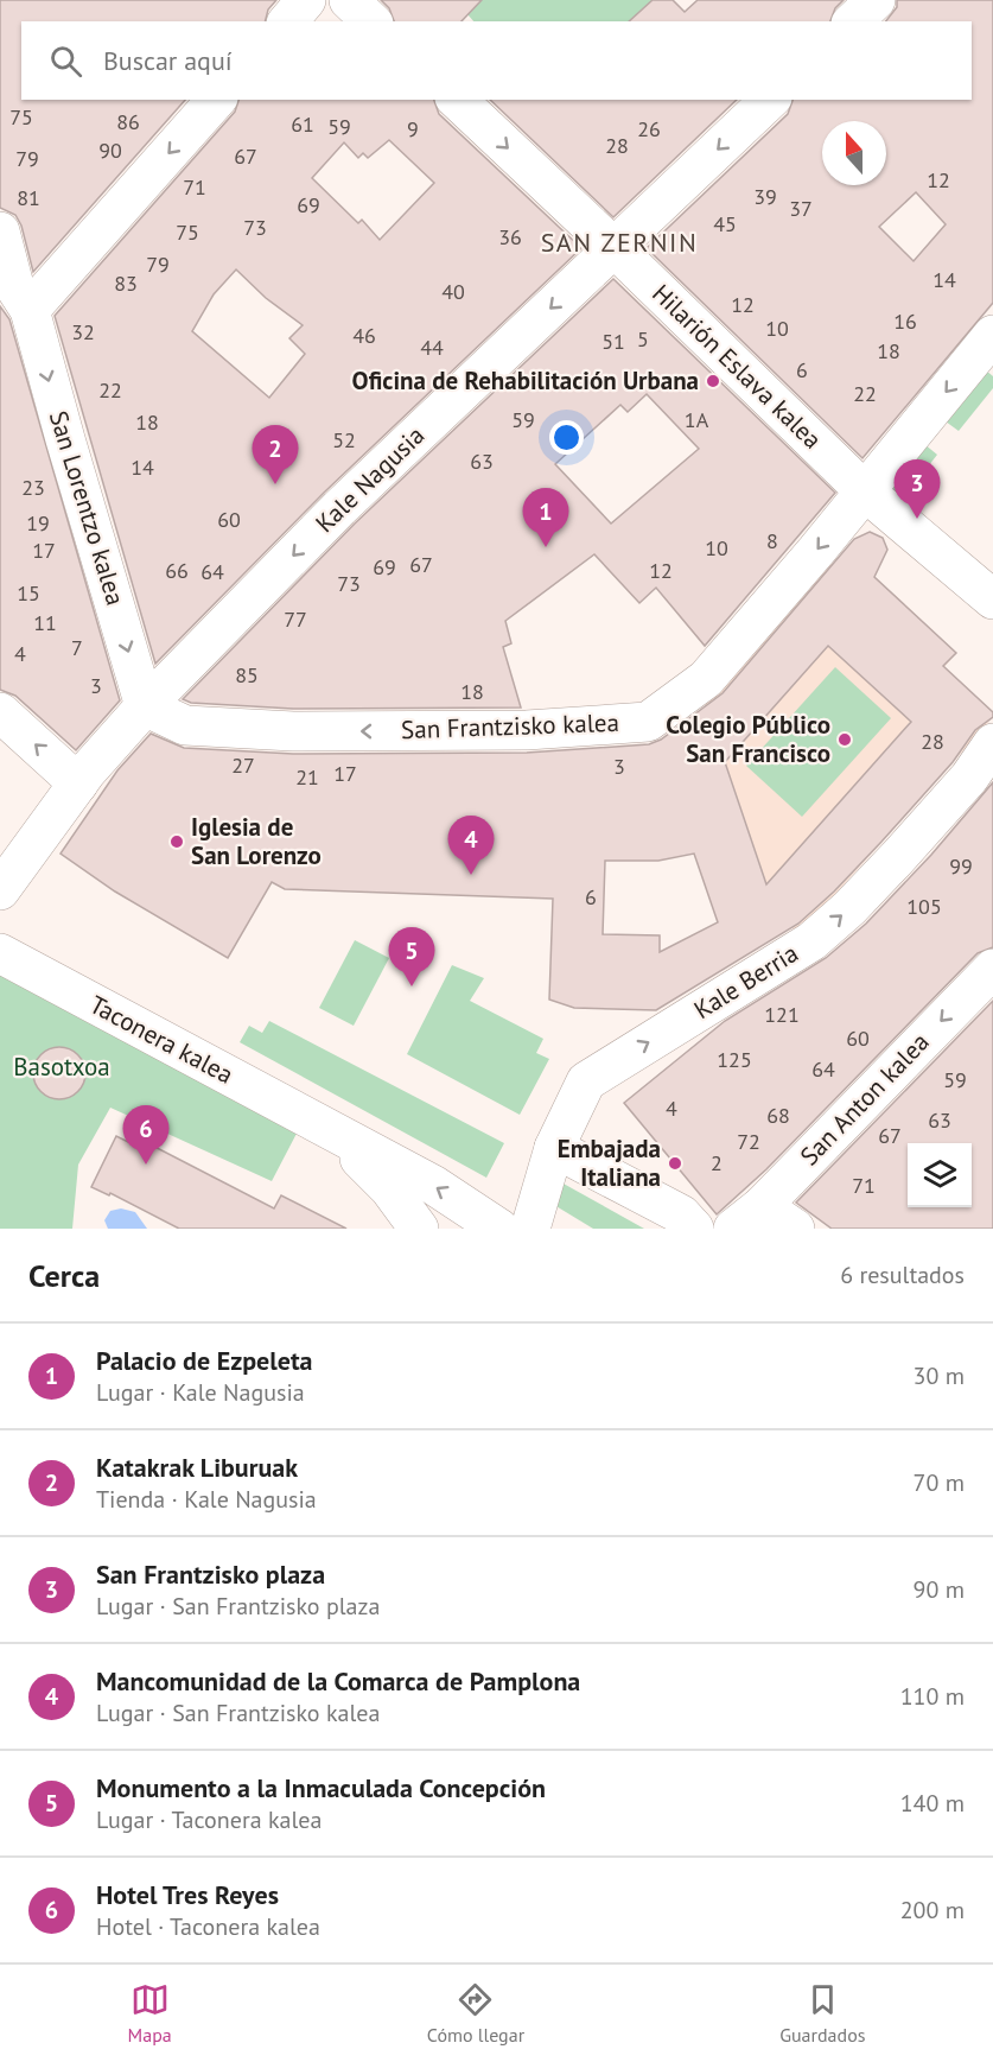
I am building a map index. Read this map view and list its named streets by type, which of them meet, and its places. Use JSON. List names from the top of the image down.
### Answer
{
  "streets": {
    "street": [
      "Hilarión Eslava kalea",
      "Kale Nagusia",
      "San Lorentzo kalea",
      "San Frantzisko kalea",
      "Kale Berria",
      "Taconera kalea",
      "San Anton kalea"
    ]
  },
  "crossings": [
    ["Hilarión Eslava kalea", "Kale Nagusia"],
    ["Hilarión Eslava kalea", "San Frantzisko kalea"],
    ["Kale Nagusia", "San Lorentzo kalea"],
    ["Kale Nagusia", "San Frantzisko kalea"],
    ["San Lorentzo kalea", "San Frantzisko kalea"]
  ],
  "one_way": [
    "Kale Nagusia",
    "San Lorentzo kalea",
    "San Frantzisko kalea",
    "Kale Berria",
    "San Anton kalea"
  ],
  "districts": ["SAN ZERNIN"],
  "parks": ["Basotxoa"],
  "places": [
    "Oficina de Rehabilitación Urbana",
    "Colegio Público San Francisco",
    "Iglesia de San Lorenzo",
    "Embajada Italiana"
  ],
  "house_numbers": [
    "75",
    "86",
    "61",
    "59",
    "9",
    "26",
    "28",
    "90",
    "67",
    "79",
    "12",
    "71",
    "39",
    "81",
    "69",
    "37",
    "45",
    "73",
    "75",
    "36",
    "79",
    "14",
    "83",
    "40",
    "12",
    "16",
    "10",
    "32",
    "46",
    "5",
    "51",
    "44",
    "18",
    "6",
    "22",
    "22",
    "59",
    "1A",
    "18",
    "52",
    "63",
    "14",
    "23",
    "60",
    "19",
    "8",
    "10",
    "17",
    "67",
    "69",
    "66",
    "12",
    "64",
    "73",
    "15",
    "77",
    "11",
    "7",
    "4",
    "85",
    "3",
    "18",
    "28",
    "27",
    "3",
    "17",
    "21",
    "99",
    "6",
    "105",
    "121",
    "60",
    "125",
    "64",
    "59",
    "4",
    "68",
    "63",
    "67",
    "72",
    "2",
    "71"
  ],
  "north": "top",
  "page": {
    "search": "Buscar aquí",
    "pins": [
      "2",
      "3",
      "1",
      "4",
      "5",
      "6"
    ],
    "heading": ["Cerca", "6 resultados"],
    "list": [
      {
        "mark": "1",
        "name": "Palacio de Ezpeleta",
        "note": "Lugar · Kale Nagusia",
        "value": "30 m"
      },
      {
        "mark": "2",
        "name": "Katakrak Liburuak",
        "note": "Tienda · Kale Nagusia",
        "value": "70 m"
      },
      {
        "mark": "3",
        "name": "San Frantzisko plaza",
        "note": "Lugar · San Frantzisko plaza",
        "value": "90 m"
      },
      {
        "mark": "4",
        "name": "Mancomunidad de la Comarca de Pamplona",
        "note": "Lugar · San Frantzisko kalea",
        "value": "110 m"
      },
      {
        "mark": "5",
        "name": "Monumento a la Inmaculada Concepción",
        "note": "Lugar · Taconera kalea",
        "value": "140 m"
      },
      {
        "mark": "6",
        "name": "Hotel Tres Reyes",
        "note": "Hotel · Taconera kalea",
        "value": "200 m"
      }
    ],
    "nav": ["Mapa", "Cómo llegar", "Guardados"]
  }
}
